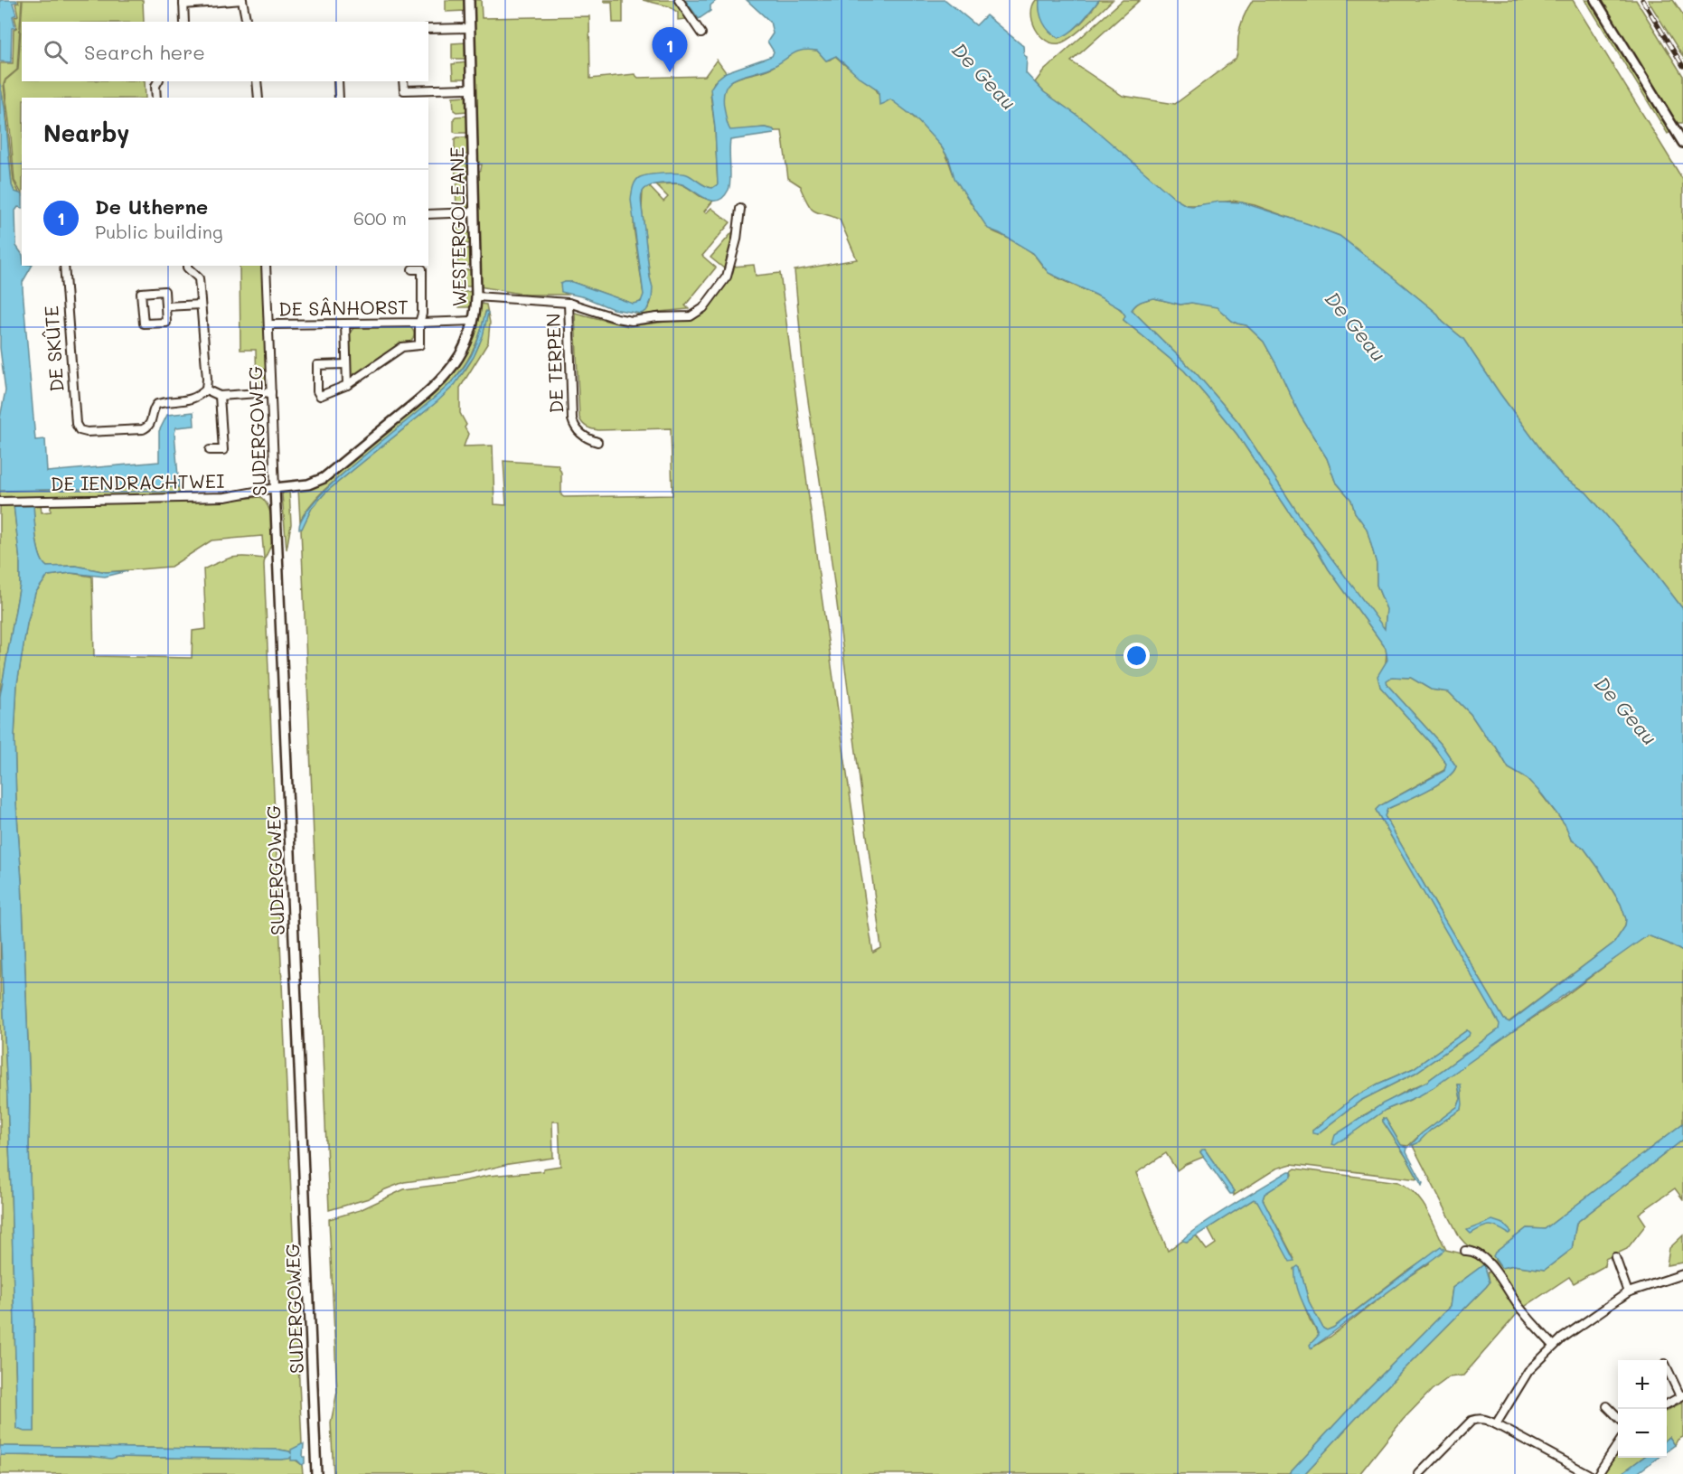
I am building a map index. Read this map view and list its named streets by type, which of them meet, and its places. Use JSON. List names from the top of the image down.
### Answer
{
  "streets": {
    "street": [
      "WESTERGOLEANE",
      "DE SÂNHORST",
      "DE SKÛTE",
      "DE TERPEN",
      "SUDERGOWEG",
      "DE IENDRACHTWEI"
    ]
  },
  "crossings": [
    ["WESTERGOLEANE", "DE SÂNHORST"],
    ["WESTERGOLEANE", "DE TERPEN"],
    ["WESTERGOLEANE", "SUDERGOWEG"],
    ["WESTERGOLEANE", "DE IENDRACHTWEI"],
    ["DE SÂNHORST", "SUDERGOWEG"],
    ["SUDERGOWEG", "DE IENDRACHTWEI"]
  ],
  "water": ["De Geau"],
  "page": {
    "search": "Search here",
    "pins": "1",
    "heading": "Nearby",
    "list": [
      {
        "mark": "1",
        "name": "De Utherne",
        "note": "Public building",
        "value": "600 m"
      }
    ],
    "map_buttons": ["+", "−"]
  }
}
